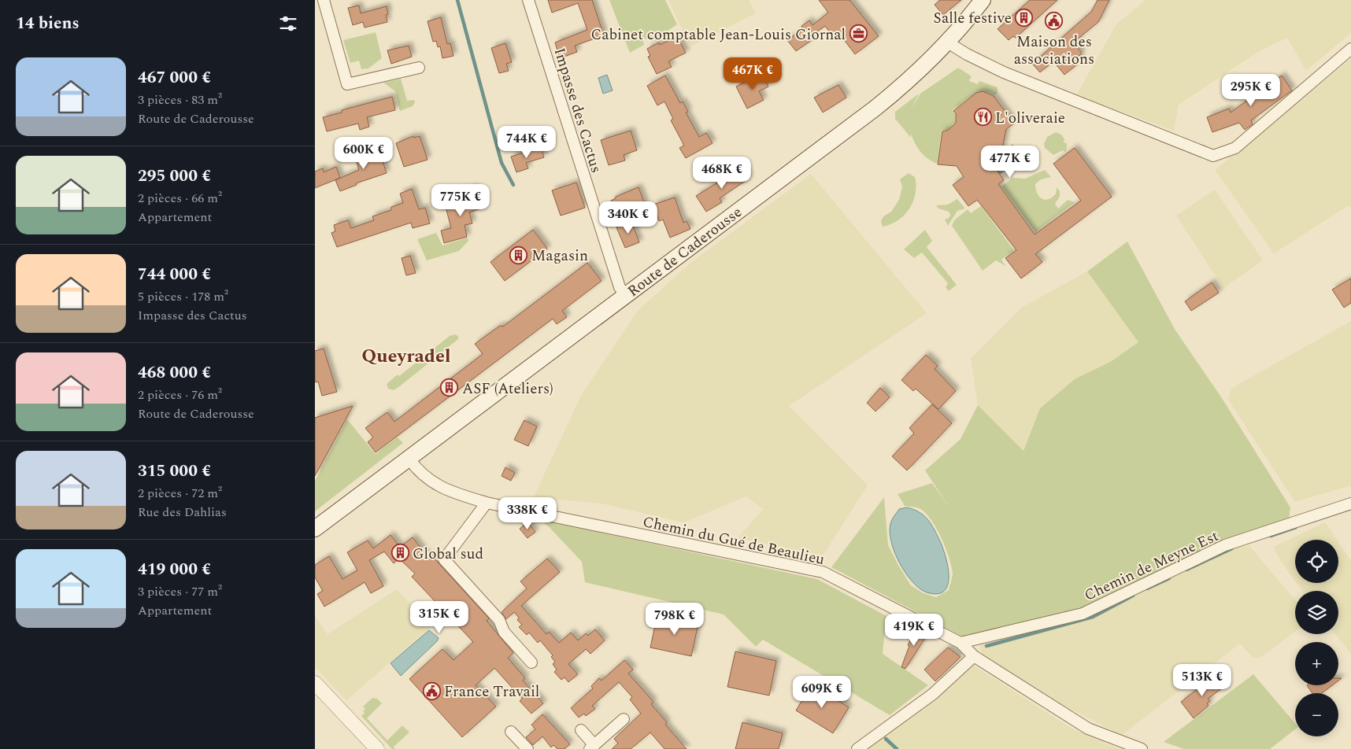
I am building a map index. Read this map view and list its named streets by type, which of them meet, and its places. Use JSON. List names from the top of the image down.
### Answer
{
  "streets": {
    "main road": ["Route de Caderousse"],
    "street": ["Impasse des Cactus", "Chemin du Gué de Beaulieu", "Chemin de Meyne Est"]
  },
  "crossings": [
    ["Impasse des Cactus", "Route de Caderousse"],
    ["Route de Caderousse", "Chemin du Gué de Beaulieu"],
    ["Chemin du Gué de Beaulieu", "Chemin de Meyne Est"]
  ],
  "districts": ["Queyradel"],
  "places": {
    "building": [
      "Salle festive",
      "Magasin",
      "ASF (Ateliers)",
      "Global sud"
    ],
    "public building": ["Maison des associations", "France Travail"],
    "office": ["Cabinet comptable Jean-Louis Giornal"],
    "restaurant": ["L'oliveraie"]
  },
  "page": {
    "heading": "14 biens",
    "list": [
      {
        "name": "467 000 €",
        "note": "3 pièces · 83 m² · Route de Caderousse"
      },
      {
        "name": "295 000 €",
        "note": "2 pièces · 66 m² · Appartement"
      },
      {
        "name": "744 000 €",
        "note": "5 pièces · 178 m² · Impasse des Cactus"
      },
      {
        "name": "468 000 €",
        "note": "2 pièces · 76 m² · Route de Caderousse"
      },
      {
        "name": "315 000 €",
        "note": "2 pièces · 72 m² · Rue des Dahlias"
      },
      {
        "name": "419 000 €",
        "note": "3 pièces · 77 m² · Appartement"
      }
    ],
    "price": [
      "467K €",
      "295K €",
      "744K €",
      "600K €",
      "477K €",
      "468K €",
      "775K €",
      "340K €",
      "338K €",
      "315K €",
      "798K €",
      "419K €",
      "513K €",
      "609K €"
    ],
    "map_buttons": ["+", "−"]
  }
}
